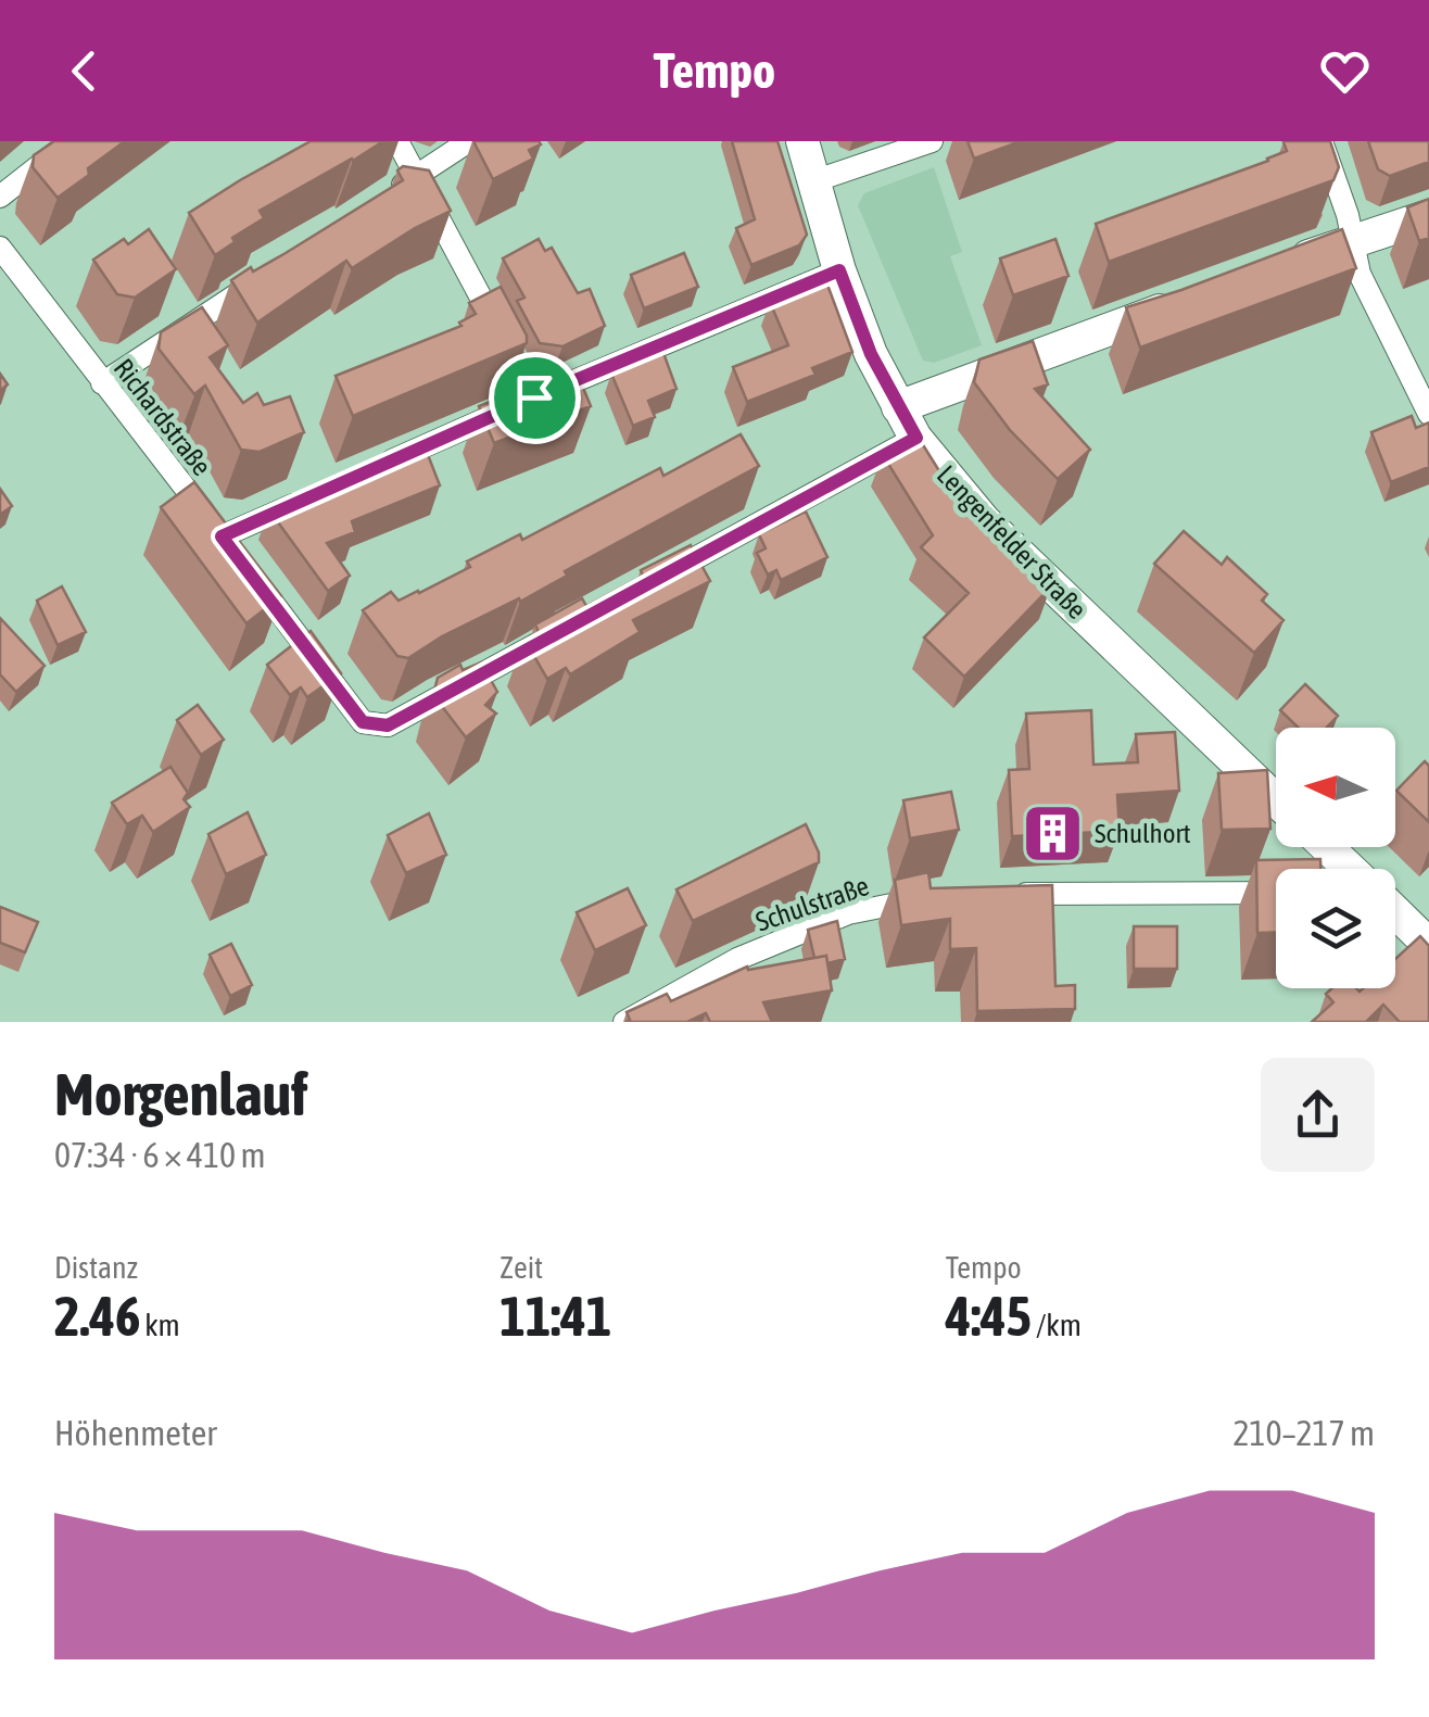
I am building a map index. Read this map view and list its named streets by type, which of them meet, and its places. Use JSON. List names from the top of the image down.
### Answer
{
  "streets": {
    "main road": ["Lengenfelder Straße"],
    "street": ["Richardstraße", "Schulstraße"]
  },
  "places": {
    "building": ["Schulhort"]
  },
  "north": "left",
  "page": {
    "header": "Tempo",
    "heading": ["Morgenlauf", "07:34 · 6 × 410 m"],
    "stats": [
      ["Distanz", "2.46 km"],
      ["Zeit", "11:41"],
      ["Tempo", "4:45 /km"]
    ],
    "chart": ["Höhenmeter", "210–217 m"]
  }
}
